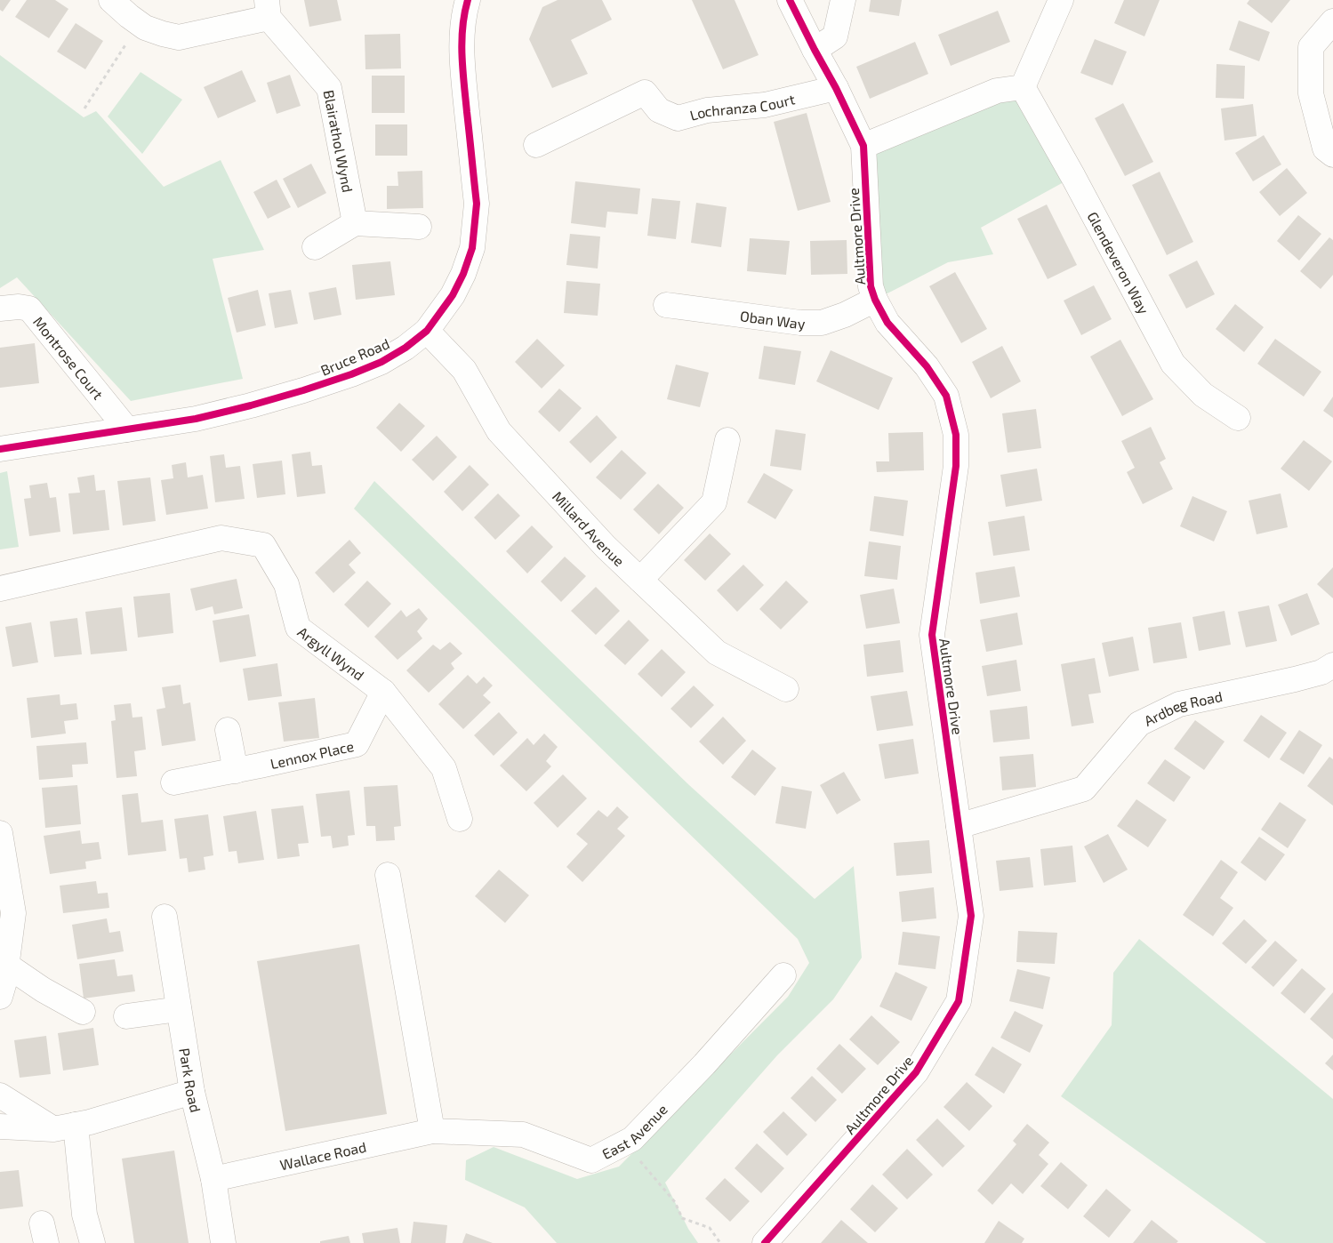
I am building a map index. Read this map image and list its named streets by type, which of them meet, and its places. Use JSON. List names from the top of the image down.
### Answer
{
  "streets": {
    "street": [
      "Lochranza Court",
      "Blairathol Wynd",
      "Aultmore Drive",
      "Glendeveron Way",
      "Oban Way",
      "Bruce Road",
      "Montrose Court",
      "Millard Avenue",
      "Argyll Wynd",
      "Ardbeg Road",
      "Lennox Place",
      "Park Road",
      "East Avenue",
      "Wallace Road"
    ]
  },
  "crossings": [
    ["Lochranza Court", "Aultmore Drive"],
    ["Aultmore Drive", "Oban Way"],
    ["Aultmore Drive", "Ardbeg Road"],
    ["Bruce Road", "Montrose Court"],
    ["Bruce Road", "Millard Avenue"],
    ["Argyll Wynd", "Lennox Place"],
    ["Park Road", "Wallace Road"],
    ["East Avenue", "Wallace Road"]
  ]
}
